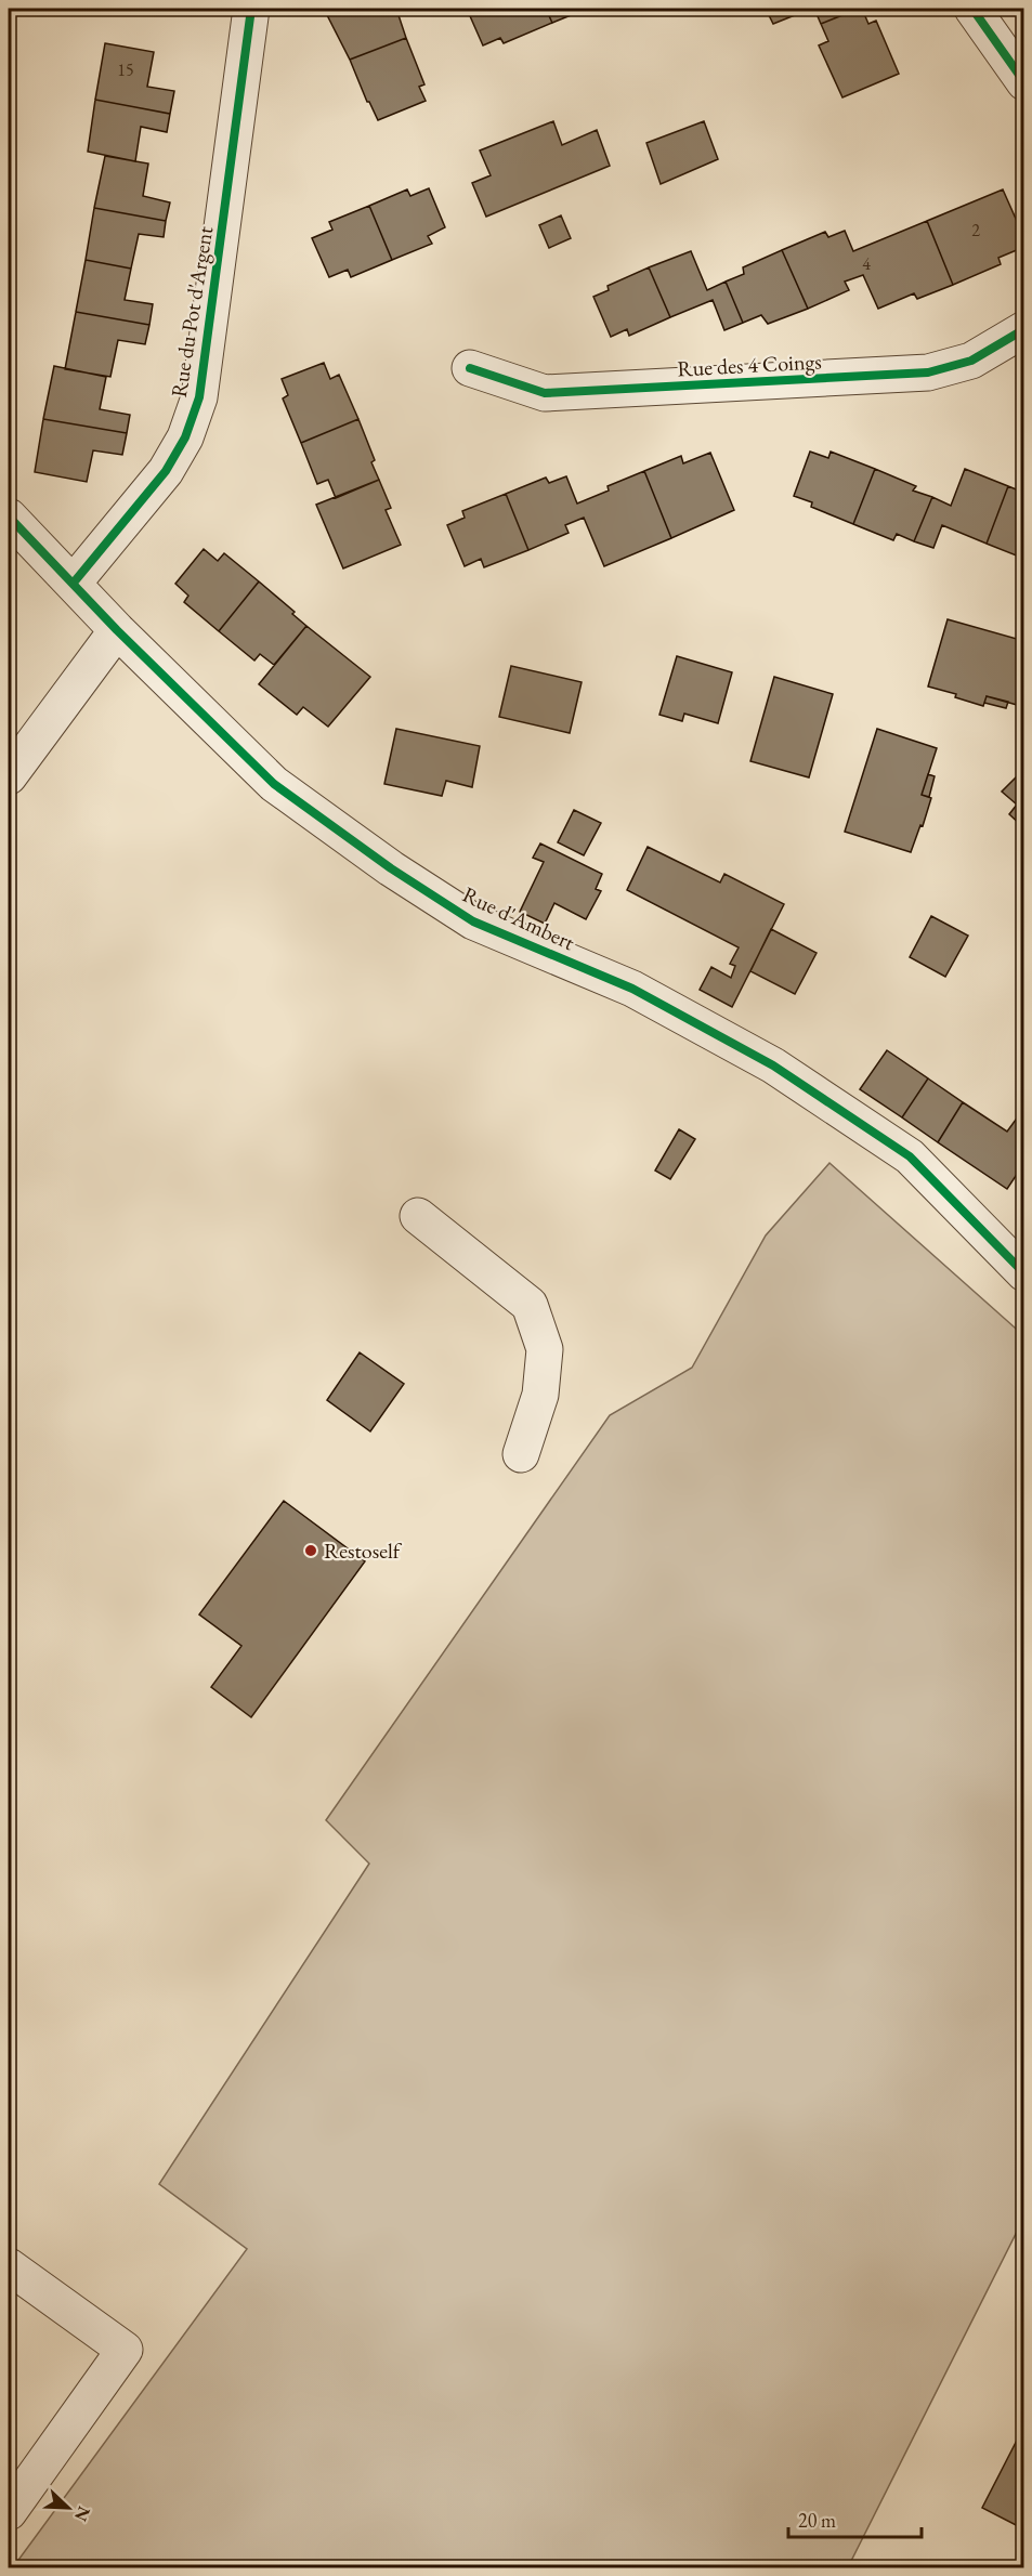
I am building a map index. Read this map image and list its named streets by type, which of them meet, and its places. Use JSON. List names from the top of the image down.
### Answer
{
  "streets": {
    "street": ["Rue du Pot d'Argent", "Rue des 4 Coings", "Rue d'Ambert"]
  },
  "crossings": [
    ["Rue du Pot d'Argent", "Rue d'Ambert"]
  ],
  "places": ["Restoself"],
  "house_numbers": ["15", "2", "4"],
  "scale_bar": "20 m",
  "north": "bottom right"
}
